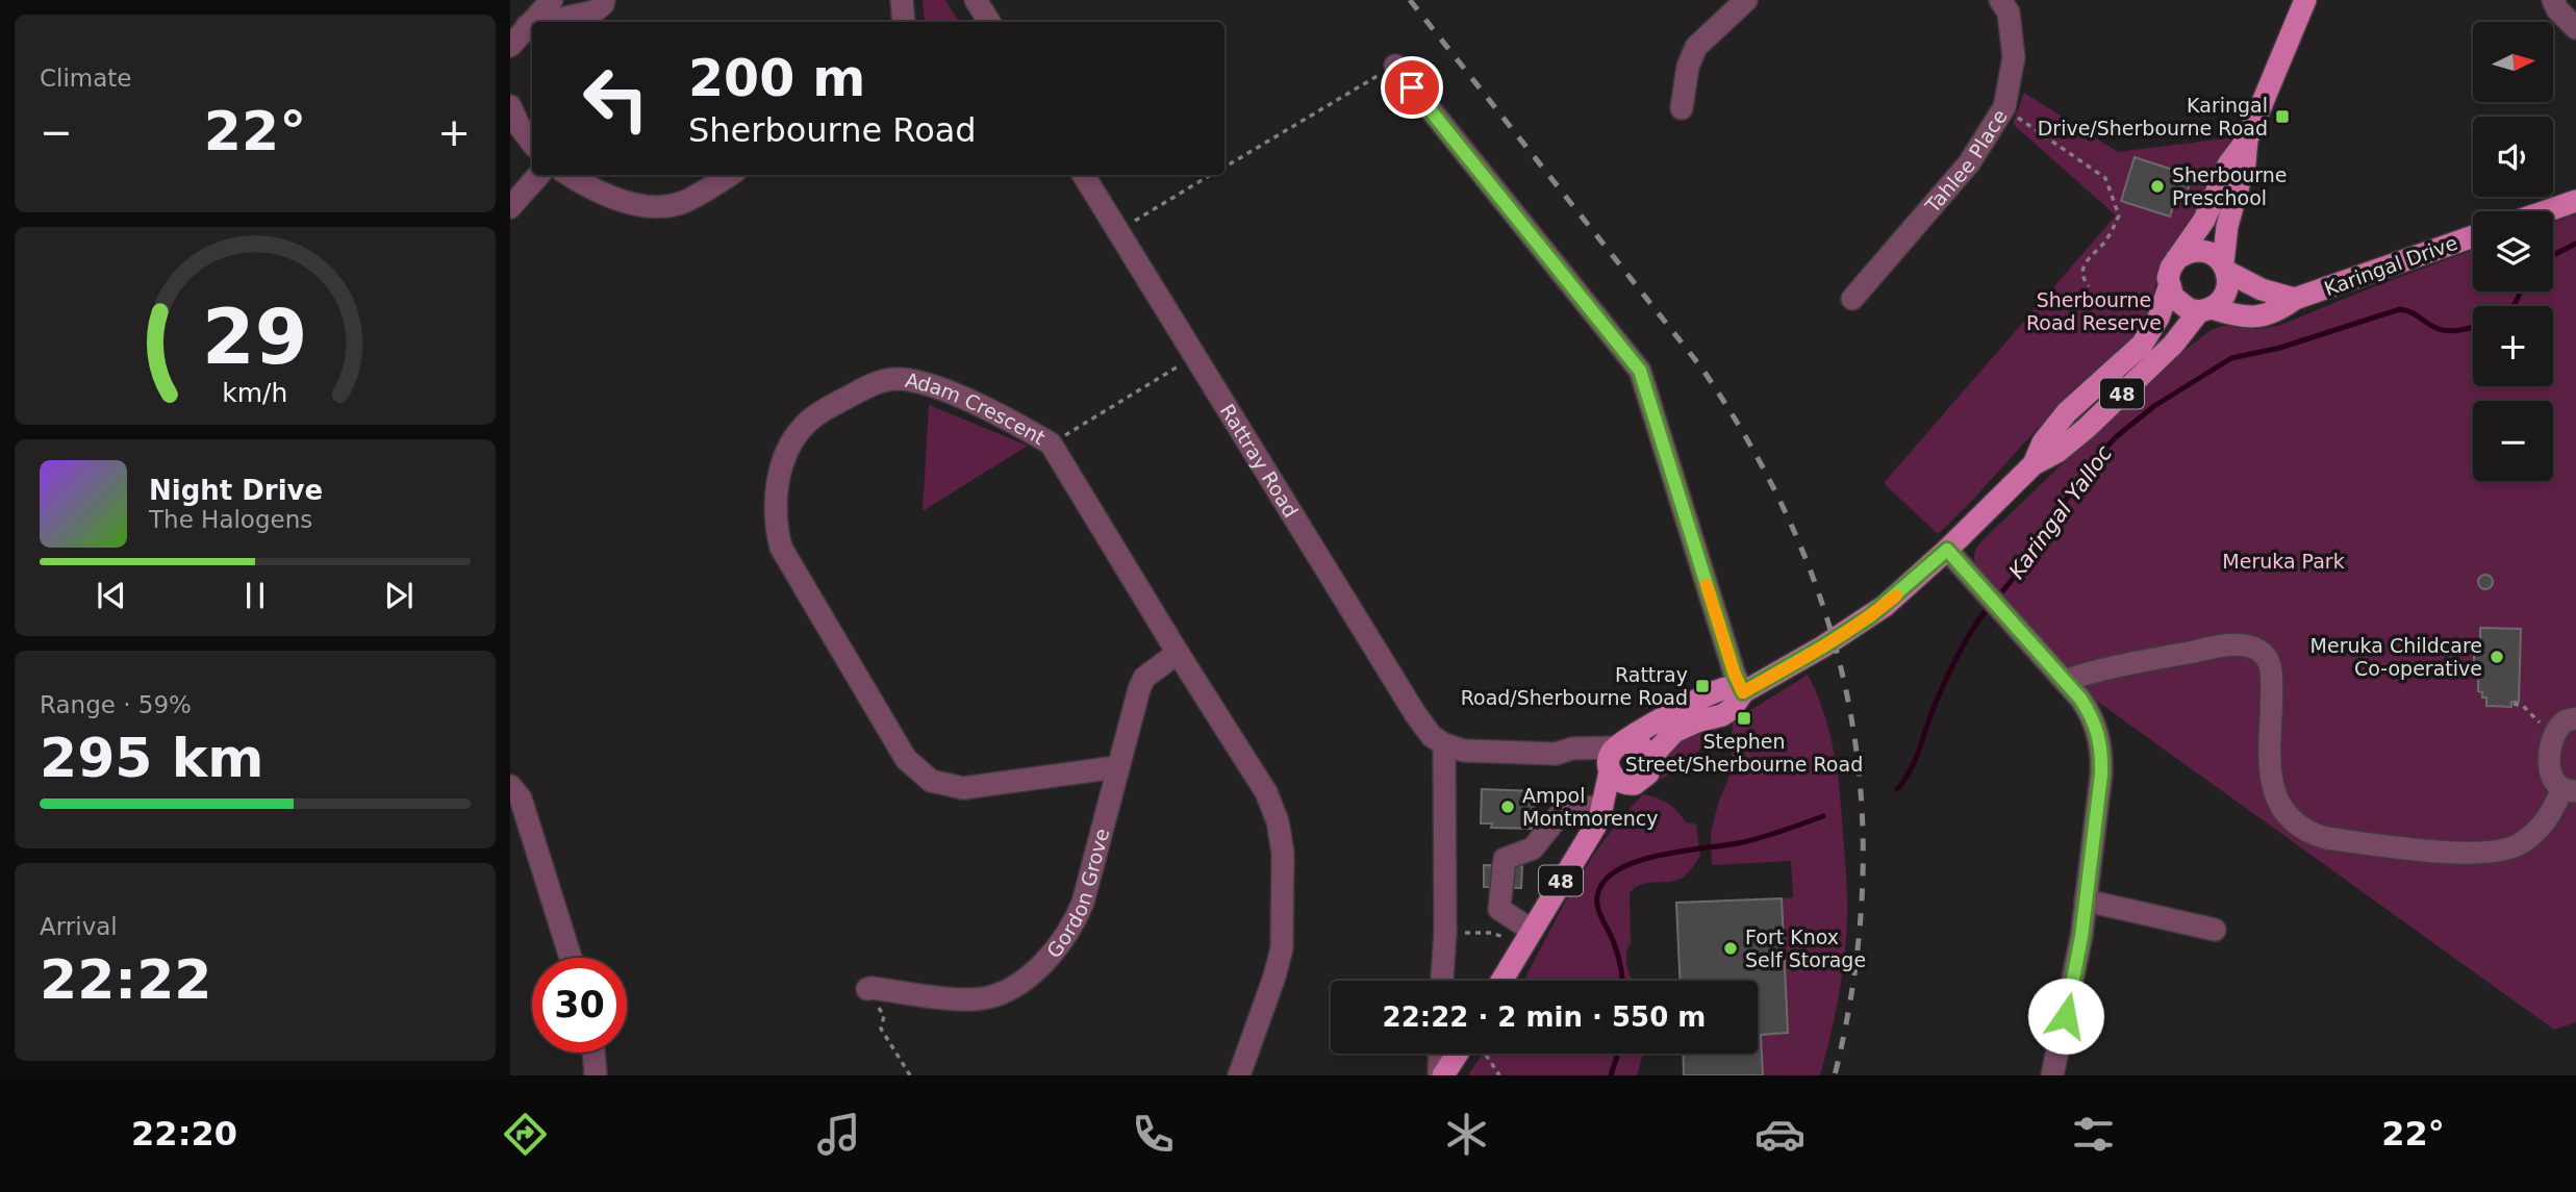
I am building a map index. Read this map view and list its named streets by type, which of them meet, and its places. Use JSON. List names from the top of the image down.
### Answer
{
  "streets": {
    "main road": ["Karingal Drive", "48"],
    "street": [
      "Tahlee Place",
      "Adam Crescent",
      "Rattray Road",
      "Gordon Grove"
    ]
  },
  "crossings": [
    ["Karingal Drive", "48"],
    ["Adam Crescent", "Gordon Grove"]
  ],
  "water": ["Karingal Yalloc"],
  "parks": ["Sherbourne Road Reserve", "Meruka Park"],
  "places": {
    "transit": ["Karingal Drive/Sherbourne Road", "Rattray Road/Sherbourne Road", "Stephen Street/Sherbourne Road"],
    "other": [
      "Sherbourne Preschool",
      "Meruka Childcare Co-operative",
      "Ampol Montmorency",
      "Fort Knox Self Storage"
    ]
  },
  "north": "right",
  "page": {
    "tile": [
      "Climate",
      ["Range · 59%", "295 km"],
      ["Arrival", "22:22"]
    ],
    "map_buttons": ["+", "−"],
    "turn": ["200 m", "Sherbourne Road"],
    "heat": ["−", "22°", "+"],
    "song": ["Night Drive", "The Halogens"],
    "limit": "30",
    "trip": "22:22 · 2 min · 550 m",
    "tabs": ["22:20", "22°"],
    "gauge": ["29", "km/h"]
  }
}
